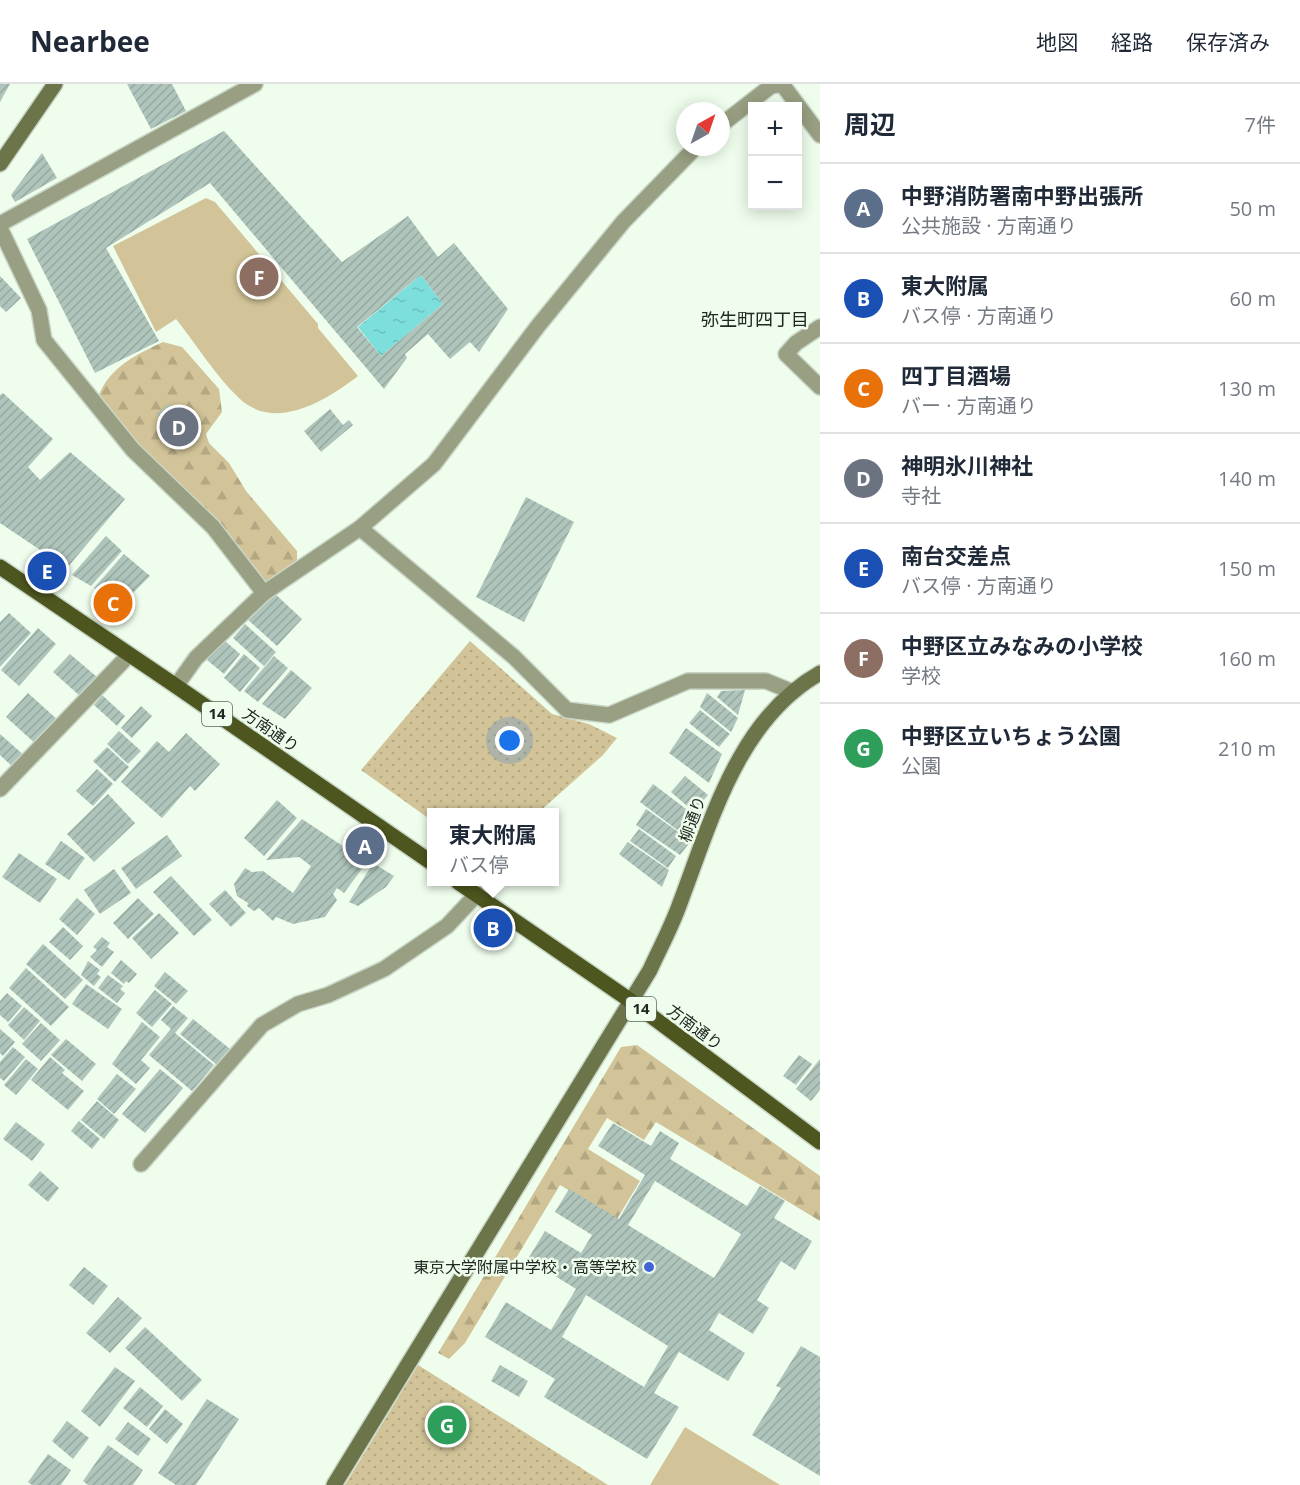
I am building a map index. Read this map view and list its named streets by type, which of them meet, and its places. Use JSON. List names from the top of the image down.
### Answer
{
  "streets": {
    "main road": ["14", "方南通り"],
    "street": ["柳通り"]
  },
  "crossings": [
    ["方南通り", "柳通り"]
  ],
  "districts": ["弥生町四丁目"],
  "places": ["東京大学附属中学校・高等学校"],
  "north": "top right",
  "page": {
    "header": "Nearbee",
    "nav": ["地図", "経路", "保存済み"],
    "heading": ["周辺", "7件"],
    "map_buttons": ["+", "−"],
    "list": [
      {
        "mark": "A",
        "name": "中野消防署南中野出張所",
        "note": "公共施設 · 方南通り",
        "value": "50 m"
      },
      {
        "mark": "B",
        "name": "東大附属",
        "note": "バス停 · 方南通り",
        "value": "60 m"
      },
      {
        "mark": "C",
        "name": "四丁目酒場",
        "note": "バー · 方南通り",
        "value": "130 m"
      },
      {
        "mark": "D",
        "name": "神明氷川神社",
        "note": "寺社",
        "value": "140 m"
      },
      {
        "mark": "E",
        "name": "南台交差点",
        "note": "バス停 · 方南通り",
        "value": "150 m"
      },
      {
        "mark": "F",
        "name": "中野区立みなみの小学校",
        "note": "学校",
        "value": "160 m"
      },
      {
        "mark": "G",
        "name": "中野区立いちょう公園",
        "note": "公園",
        "value": "210 m"
      }
    ],
    "pins": [
      "F",
      "D",
      "E",
      "C",
      "A",
      "B",
      "G"
    ],
    "popup": ["東大附属", "バス停"]
  }
}
